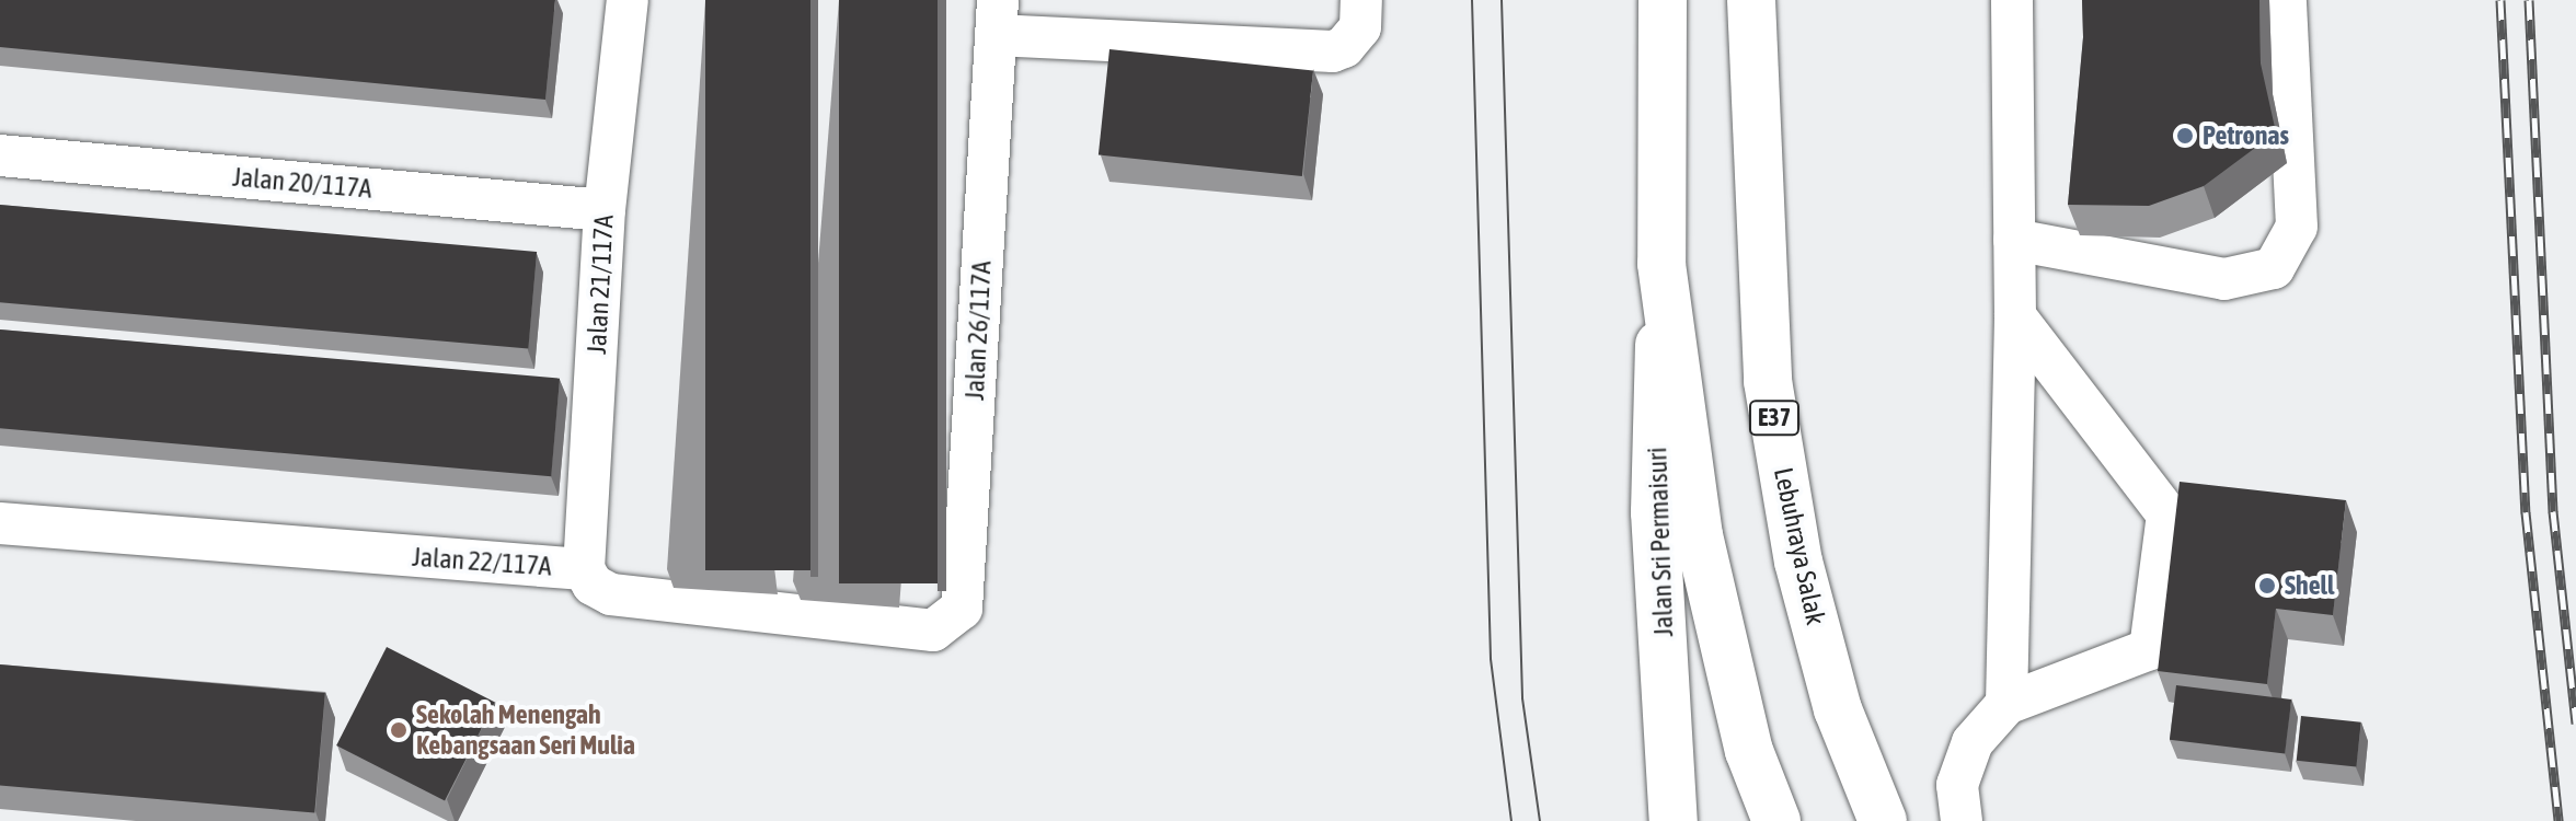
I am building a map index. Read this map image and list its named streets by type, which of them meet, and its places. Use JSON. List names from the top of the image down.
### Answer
{
  "streets": {
    "main road": ["E37", "Jalan Sri Permaisuri", "Lebuhraya Salak"],
    "street": [
      "Jalan 20/117A",
      "Jalan 21/117A",
      "Jalan 26/117A",
      "Jalan 22/117A"
    ]
  },
  "crossings": [
    ["Jalan 20/117A", "Jalan 21/117A"],
    ["Jalan 21/117A", "Jalan 22/117A"],
    ["Jalan 26/117A", "Jalan 22/117A"]
  ],
  "places": ["Petronas", "Shell", "Sekolah Menengah Kebangsaan Seri Mulia"]
}
